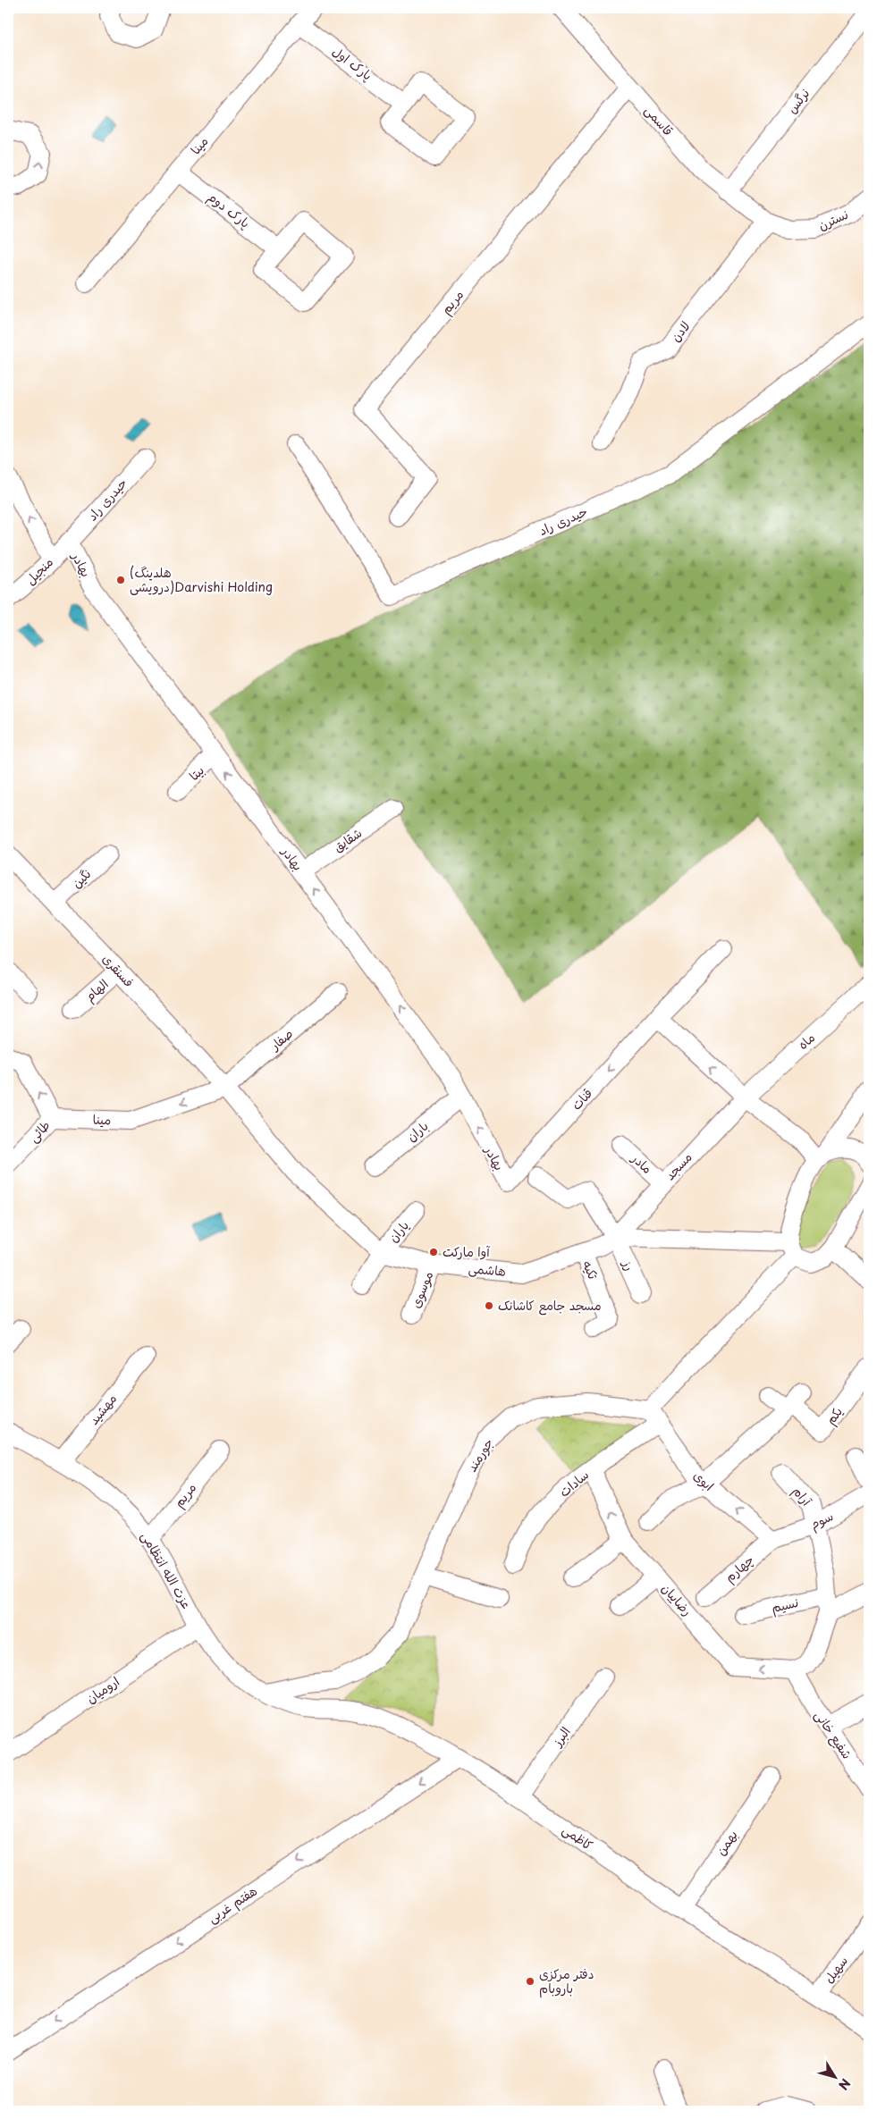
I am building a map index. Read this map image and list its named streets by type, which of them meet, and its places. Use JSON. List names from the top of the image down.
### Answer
{
  "streets": {
    "street": [
      "پارک اول",
      "نرگس",
      "قاسمی",
      "مینا",
      "پارک دوم",
      "نسترن",
      "مریم",
      "لادن",
      "حیدری راد",
      "بهادر",
      "منجیل",
      "بیتا",
      "شقایق",
      "نگین",
      "فسنقری",
      "الهام",
      "صفار",
      "ماه",
      "قنات",
      "طائی",
      "باران",
      "مادر",
      "مسجد",
      "یاران",
      "رز",
      "هاشمی",
      "تکیه",
      "موسوی",
      "مهشید",
      "یکم",
      "جورمند",
      "ابوی",
      "سادات",
      "آرام",
      "سوم",
      "چهارم",
      "عزت الله انتظامی",
      "رضاییان",
      "نسیم",
      "ارومیان",
      "شفیع خانی",
      "البرز",
      "کاظمی",
      "بهمن",
      "هفتم غربی",
      "سهیل"
    ]
  },
  "crossings": [
    ["پارک اول", "مینا"],
    ["نرگس", "قاسمی"],
    ["قاسمی", "نسترن"],
    ["قاسمی", "مریم"],
    ["قاسمی", "لادن"],
    ["مینا", "پارک دوم"],
    ["مینا", "فسنقری"],
    ["مینا", "صفار"],
    ["مینا", "طائی"],
    ["مینا", "هاشمی"],
    ["نسترن", "لادن"],
    ["مریم", "عزت الله انتظامی"],
    ["حیدری راد", "بهادر"],
    ["حیدری راد", "منجیل"],
    ["بهادر", "منجیل"],
    ["بهادر", "بیتا"],
    ["بهادر", "شقایق"],
    ["بهادر", "قنات"],
    ["بهادر", "باران"],
    ["نگین", "فسنقری"],
    ["فسنقری", "الهام"],
    ["فسنقری", "صفار"],
    ["فسنقری", "هاشمی"],
    ["صفار", "هاشمی"],
    ["ماه", "مسجد"],
    ["مادر", "مسجد"],
    ["مسجد", "رز"],
    ["مسجد", "هاشمی"],
    ["یاران", "هاشمی"],
    ["رز", "هاشمی"],
    ["هاشمی", "تکیه"],
    ["هاشمی", "موسوی"],
    ["مهشید", "عزت الله انتظامی"],
    ["جورمند", "ابوی"],
    ["جورمند", "عزت الله انتظامی"],
    ["جورمند", "کاظمی"],
    ["ابوی", "سادات"],
    ["ابوی", "سوم"],
    ["ابوی", "چهارم"],
    ["سادات", "رضاییان"],
    ["آرام", "سوم"],
    ["سوم", "چهارم"],
    ["عزت الله انتظامی", "ارومیان"],
    ["عزت الله انتظامی", "کاظمی"],
    ["رضاییان", "شفیع خانی"],
    ["البرز", "کاظمی"],
    ["کاظمی", "بهمن"],
    ["کاظمی", "هفتم غربی"],
    ["کاظمی", "سهیل"]
  ],
  "one_way": [
    "بهادر",
    "قنات",
    "ابوی",
    "رضاییان",
    "هفتم غربی"
  ],
  "places": [
    "(هلدینگ درویشی)Darvishi Holding",
    "آوا مارکت",
    "مسجد جامع کاشانک",
    "دفتر مرکزی باروبام"
  ],
  "north": "bottom right"
}
